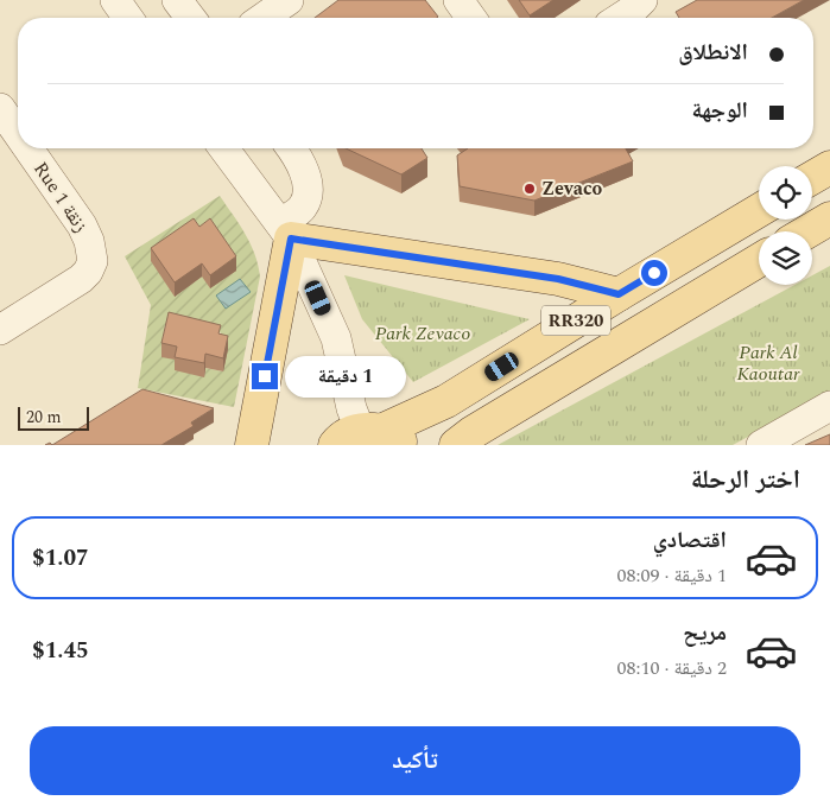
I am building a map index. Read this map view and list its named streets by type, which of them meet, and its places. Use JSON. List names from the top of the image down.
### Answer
{
  "streets": {
    "main road": ["RR320"],
    "street": ["Rue 1 زنقة"]
  },
  "parks": ["Park Zevaco", "Park Al Kaoutar"],
  "places": ["Zevaco"],
  "scale_bar": "20 m",
  "page": {
    "banner": ["الانطلاق", "الوجهة"],
    "bubble": "1 دقيقة",
    "scale": "20 m",
    "heading": "اختر الرحلة",
    "list": [
      {
        "name": "اقتصادي",
        "note": "1 دقيقة · 08:09",
        "value": "$1.07"
      },
      {
        "name": "مريح",
        "note": "2 دقيقة · 08:10",
        "value": "$1.45"
      }
    ],
    "buttons": "تأكيد"
  }
}
